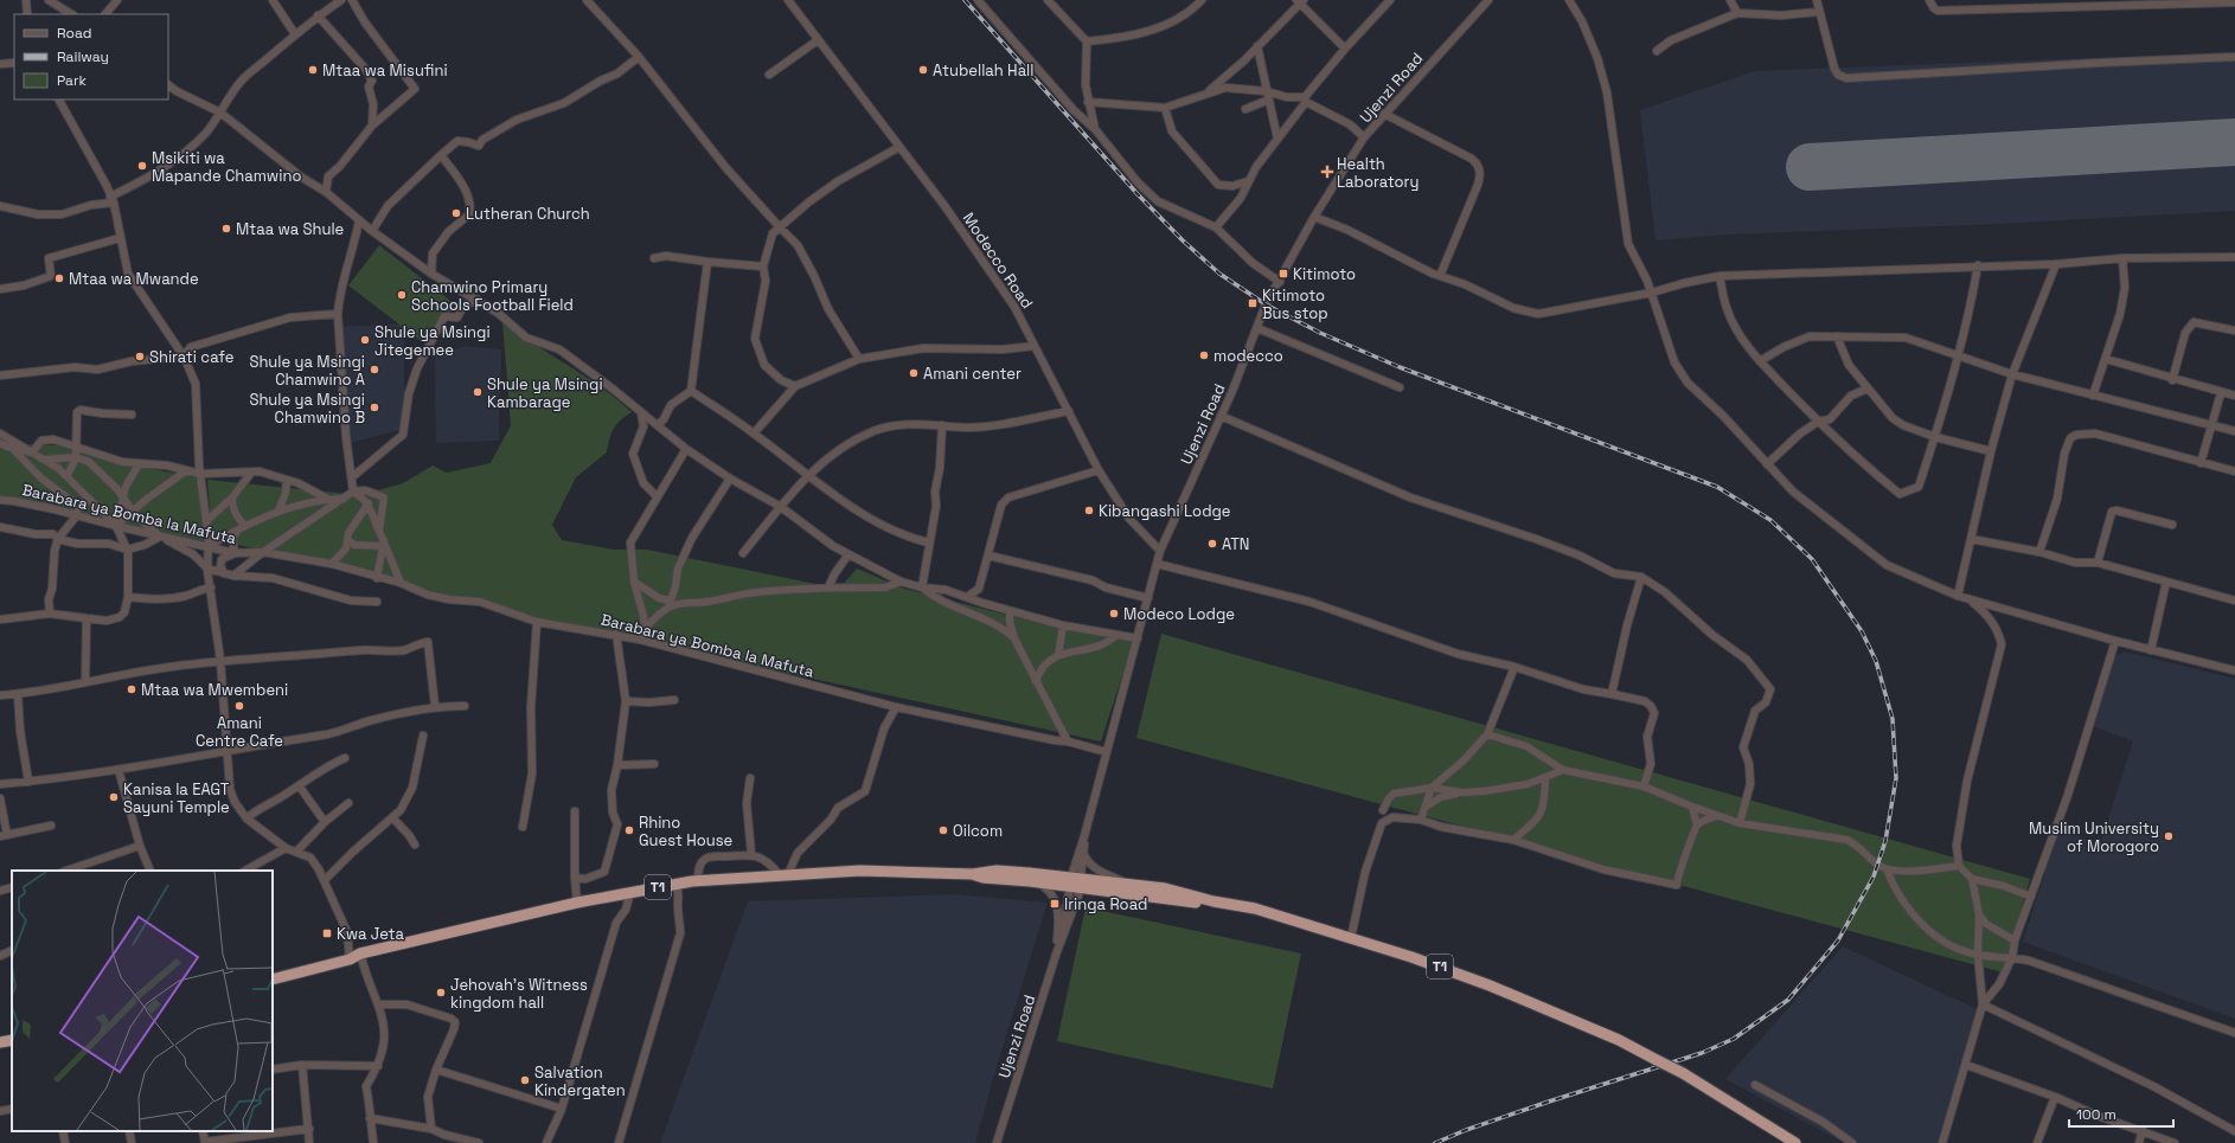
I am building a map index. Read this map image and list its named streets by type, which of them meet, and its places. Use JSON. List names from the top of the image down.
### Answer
{
  "streets": {
    "highway": ["T1"],
    "street": ["Ujenzi Road", "Modecco Road", "Barabara ya Bomba la Mafuta"]
  },
  "crossings": [
    ["Ujenzi Road", "Modecco Road"],
    ["Ujenzi Road", "Barabara ya Bomba la Mafuta"],
    ["Ujenzi Road", "T1"]
  ],
  "places": {
    "other": [
      "Mtaa wa Misufini",
      "Atubellah Hall",
      "Msikiti wa Mapande Chamwino",
      "Lutheran Church",
      "Mtaa wa Shule",
      "Mtaa wa Mwande",
      "Chamwino Primary Schools Football Field",
      "Shule ya Msingi Jitegemee",
      "modecco",
      "Shirati cafe",
      "Shule ya Msingi Chamwino A",
      "Amani center",
      "Shule ya Msingi Kambarage",
      "Shule ya Msingi Chamwino B",
      "Kibangashi Lodge",
      "ATN",
      "Modeco Lodge",
      "Mtaa wa Mwembeni",
      "Amani Centre Cafe",
      "Kanisa la EAGT Sayuni Temple",
      "Rhino Guest House",
      "Oilcom",
      "Muslim University of Morogoro",
      "Jehovah's Witness kingdom hall",
      "Salvation Kindergaten"
    ],
    "health": ["Health Laboratory"],
    "transit": [
      "Kitimoto",
      "Kitimoto Bus stop",
      "Iringa Road",
      "Kwa Jeta"
    ]
  },
  "legend": ["Road", "Railway", "Park"],
  "scale_bar": "100 m"
}
